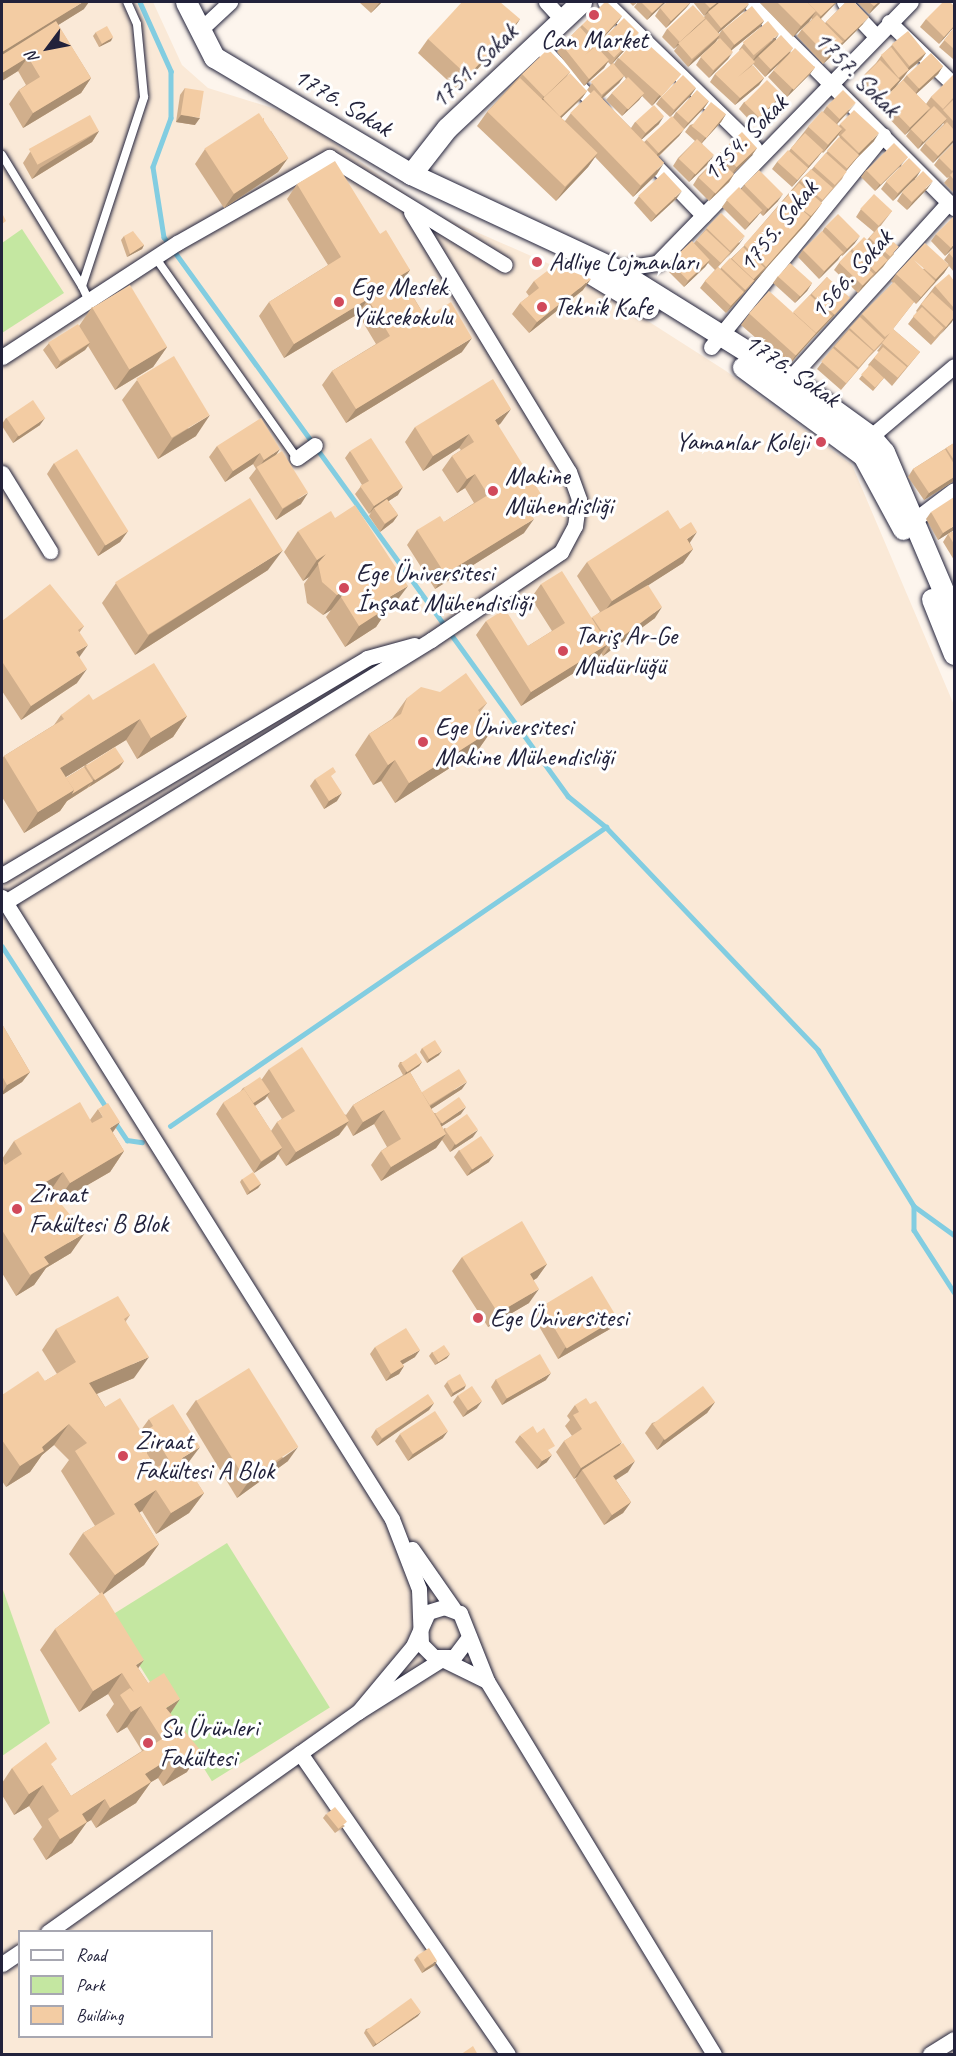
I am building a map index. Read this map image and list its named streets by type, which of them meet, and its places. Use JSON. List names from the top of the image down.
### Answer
{
  "streets": {
    "street": [
      "1751. Sokak",
      "1757. Sokak",
      "1776. Sokak",
      "1754. Sokak",
      "1755. Sokak",
      "1566. Sokak"
    ]
  },
  "crossings": [
    ["1751. Sokak", "1776. Sokak"],
    ["1757. Sokak", "1754. Sokak"],
    ["1757. Sokak", "1755. Sokak"],
    ["1757. Sokak", "1566. Sokak"],
    ["1776. Sokak", "1754. Sokak"],
    ["1776. Sokak", "1755. Sokak"],
    ["1776. Sokak", "1566. Sokak"]
  ],
  "places": [
    "Can Market",
    "Adliye Lojmanları",
    "Ege Meslek Yüksekokulu",
    "Teknik Kafe",
    "Yamanlar Koleji",
    "Makine Mühendisliği",
    "Ege Üniversitesi İnşaat Mühendisliği",
    "Tariş Ar-Ge Müdürlüğü",
    "Ege Üniversitesi Makine Mühendisliği",
    "Ziraat Fakültesi B Blok",
    "Ege Üniversitesi",
    "Ziraat Fakültesi A Blok",
    "Su Ürünleri Fakültesi"
  ],
  "legend": ["Road", "Park", "Building"],
  "north": "bottom left"
}
